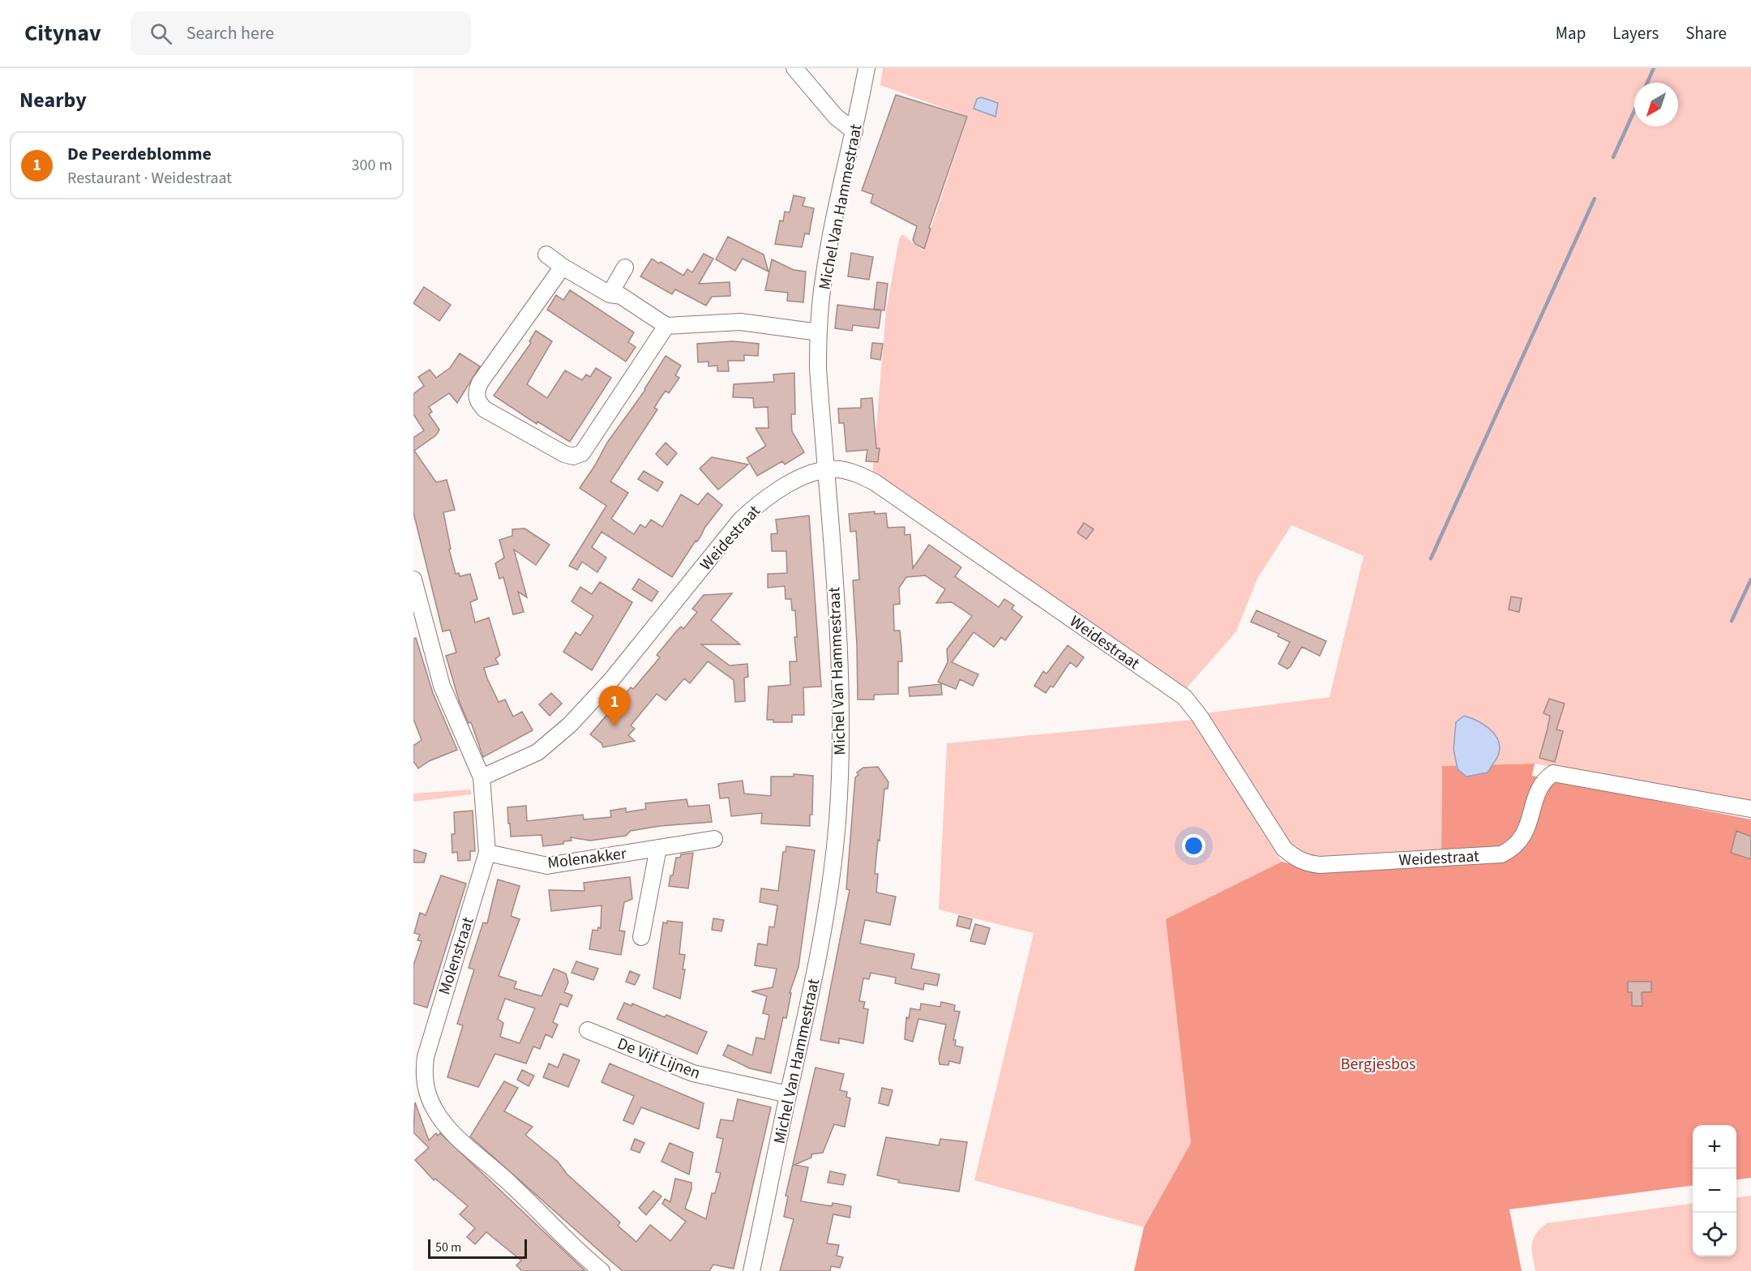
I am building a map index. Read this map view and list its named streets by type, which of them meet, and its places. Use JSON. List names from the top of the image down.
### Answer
{
  "streets": {
    "street": [
      "Michel Van Hammestraat",
      "Weidestraat",
      "Molenakker",
      "Molenstraat",
      "De Vijf Lijnen"
    ]
  },
  "crossings": [
    ["Michel Van Hammestraat", "Weidestraat"],
    ["Michel Van Hammestraat", "De Vijf Lijnen"],
    ["Weidestraat", "Molenstraat"],
    ["Molenakker", "Molenstraat"]
  ],
  "parks": ["Bergjesbos"],
  "scale_bar": "50 m",
  "north": "bottom left",
  "page": {
    "header": "Citynav",
    "search": "Search here",
    "nav": ["Map", "Layers", "Share"],
    "heading": "Nearby",
    "list": [
      {
        "mark": "1",
        "name": "De Peerdeblomme",
        "note": "Restaurant · Weidestraat",
        "value": "300 m"
      }
    ],
    "pins": "1",
    "map_buttons": ["+", "−"],
    "scale": "50 m"
  }
}
